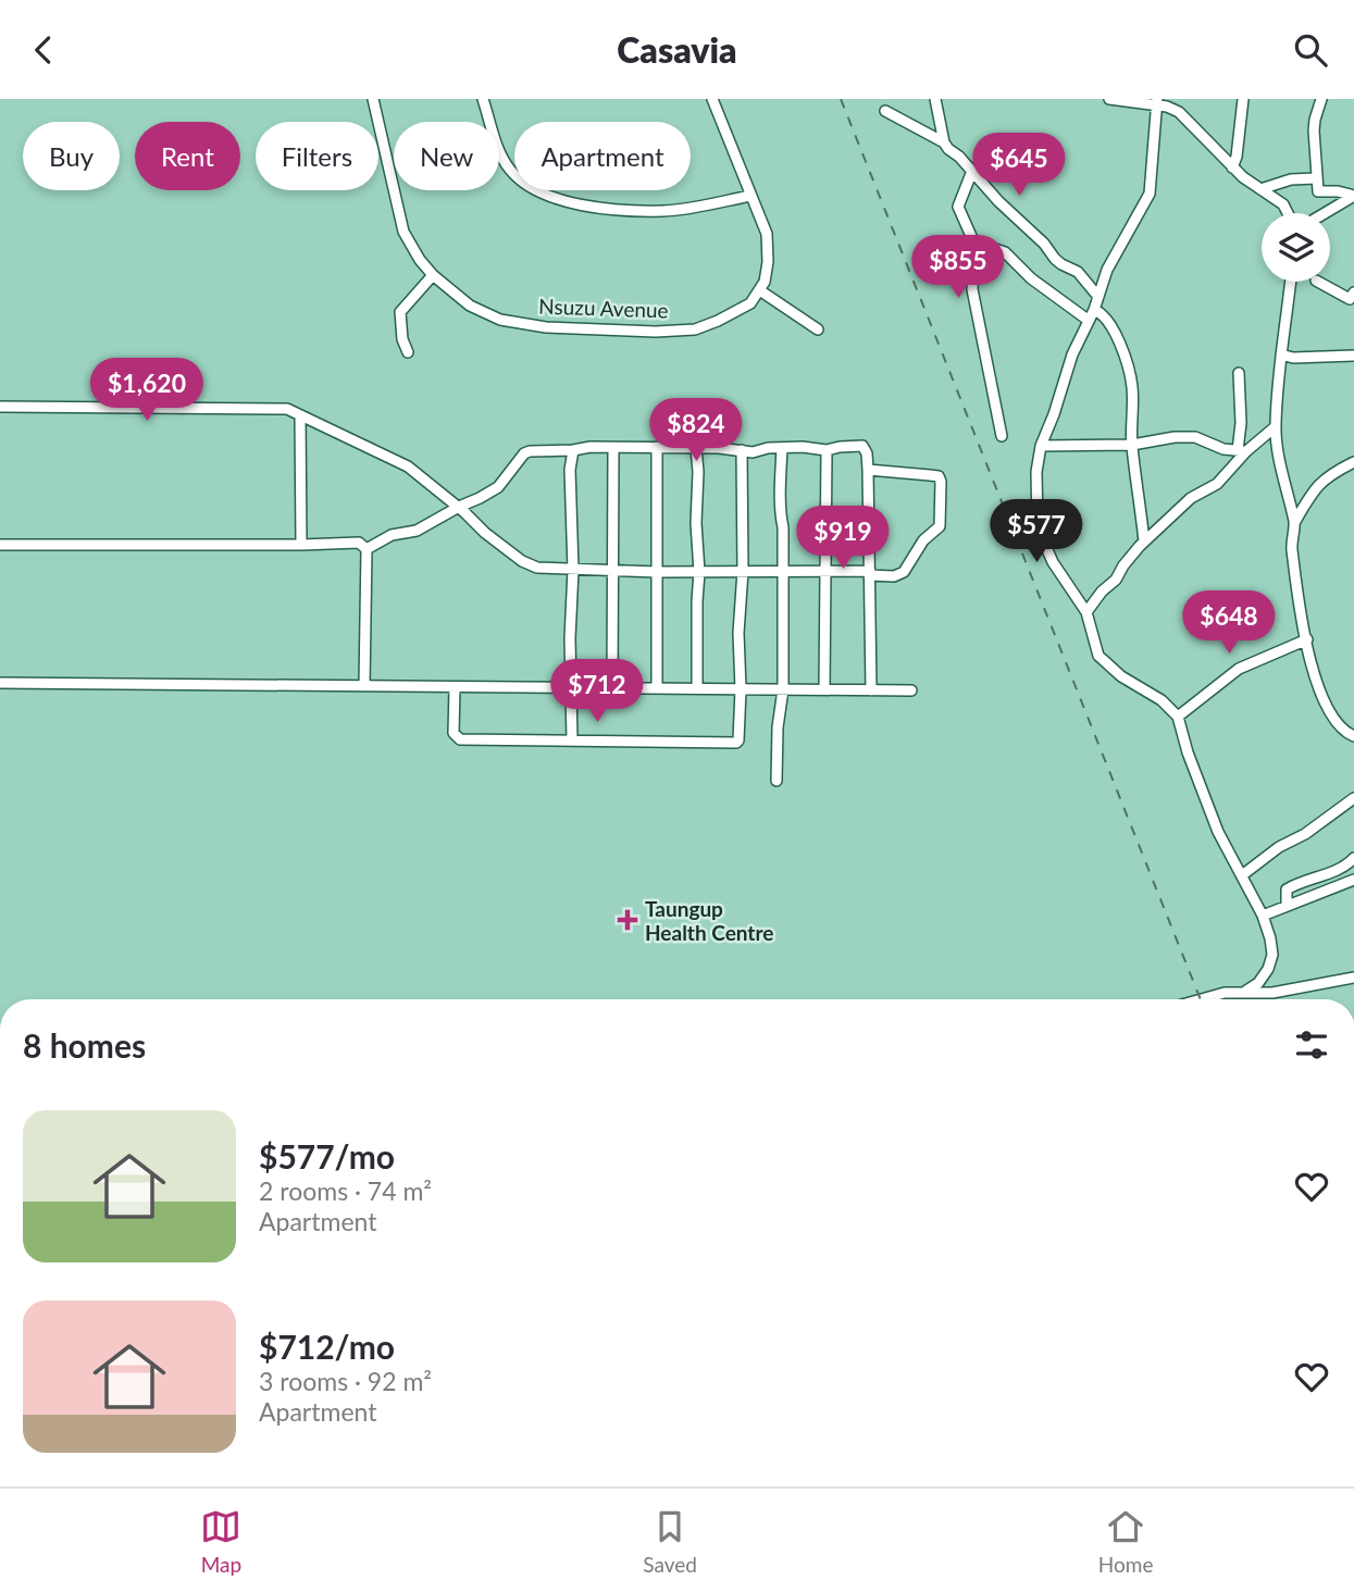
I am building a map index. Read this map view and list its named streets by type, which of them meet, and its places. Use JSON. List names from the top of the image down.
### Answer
{
  "streets": {
    "street": ["Nsuzu Avenue"]
  },
  "places": {
    "health": ["Taungup Health Centre"]
  },
  "page": {
    "header": "Casavia",
    "chip": [
      "Buy",
      "Rent",
      "Filters",
      "New",
      "Apartment"
    ],
    "price": [
      "$645",
      "$855",
      "$1,620",
      "$824",
      "$577",
      "$919",
      "$648",
      "$712"
    ],
    "heading": "8 homes",
    "list": [
      {
        "name": "$577/mo",
        "note": "2 rooms · 74 m² · Apartment"
      },
      {
        "name": "$712/mo",
        "note": "3 rooms · 92 m² · Apartment"
      }
    ],
    "tabs": ["Map", "Saved", "Home"]
  }
}
